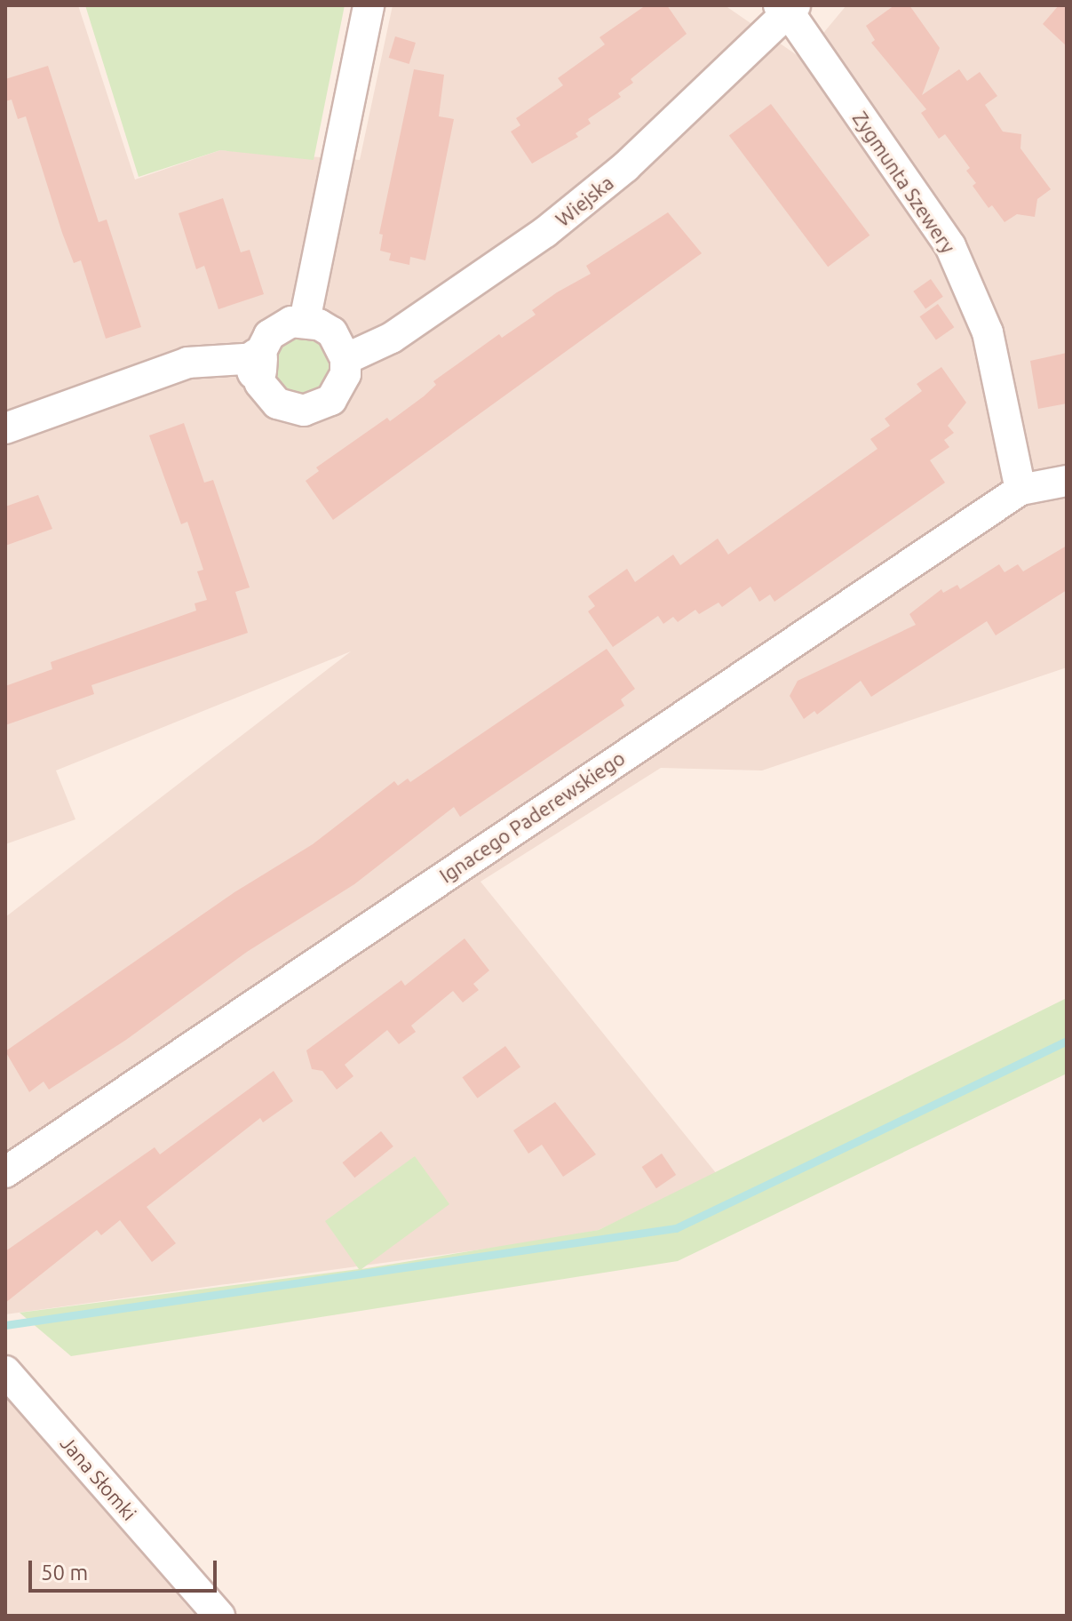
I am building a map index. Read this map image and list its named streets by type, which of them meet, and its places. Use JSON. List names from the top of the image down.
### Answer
{
  "streets": {
    "street": [
      "Zygmunta Szewery",
      "Wiejska",
      "Ignacego Paderewskiego",
      "Jana Słomki"
    ]
  },
  "crossings": [
    ["Zygmunta Szewery", "Wiejska"],
    ["Zygmunta Szewery", "Ignacego Paderewskiego"]
  ],
  "scale_bar": "50 m"
}
